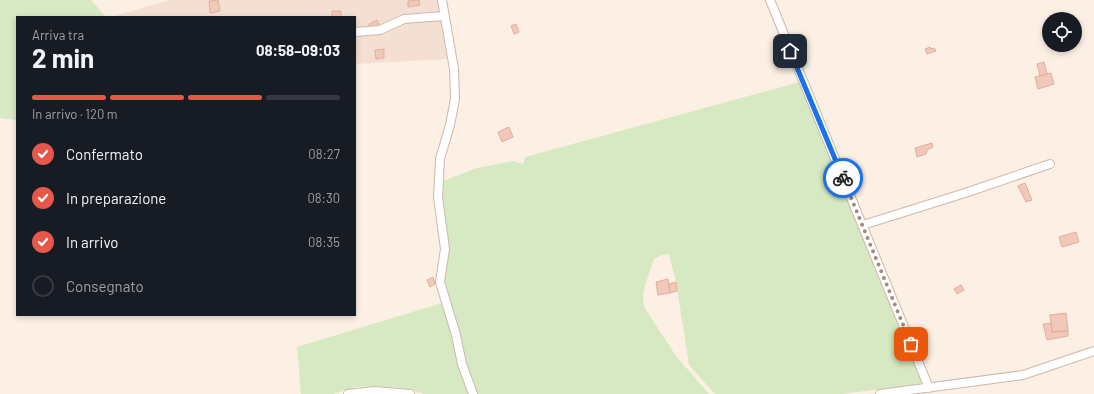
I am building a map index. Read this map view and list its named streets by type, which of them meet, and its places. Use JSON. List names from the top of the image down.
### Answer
{
  "page": {
    "heading": ["2 min", "Arriva tra", "08:58–09:03"],
    "bar": "In arrivo · 120 m",
    "list": [
      ["Confermato", "08:27"],
      ["In preparazione", "08:30"],
      ["In arrivo", "08:35"],
      "Consegnato"
    ]
  }
}
